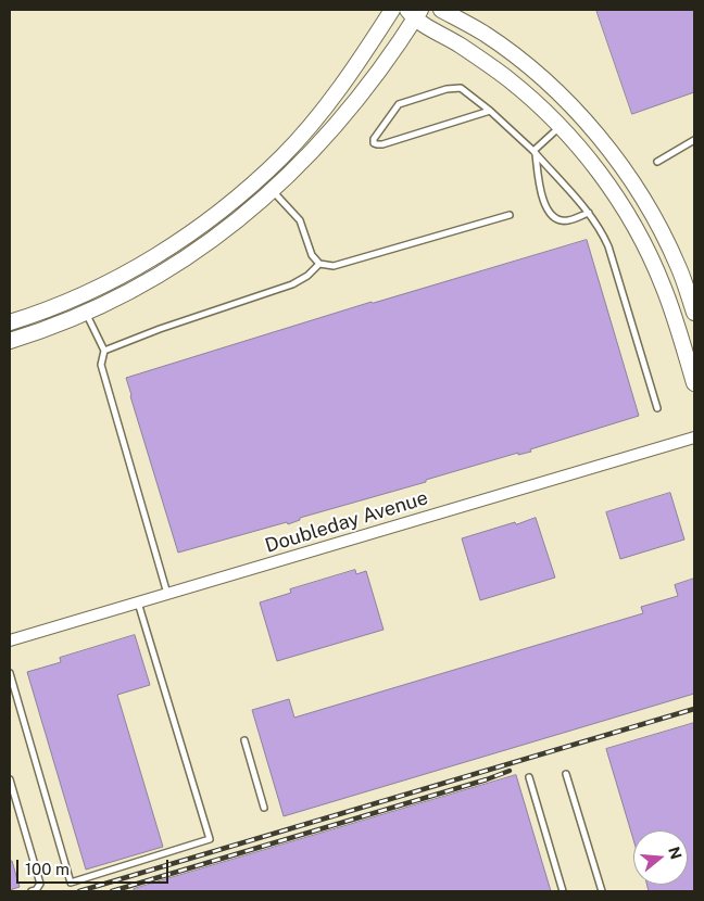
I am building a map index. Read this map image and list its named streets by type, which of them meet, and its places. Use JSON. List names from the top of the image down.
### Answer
{
  "streets": {
    "street": ["Doubleday Avenue"]
  },
  "scale_bar": "100 m",
  "north": "right"
}
